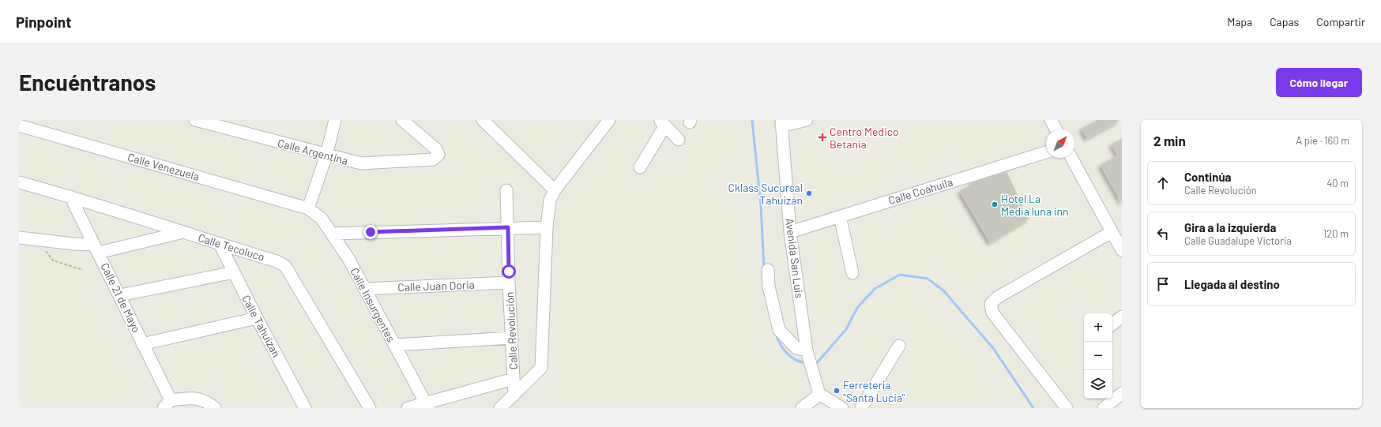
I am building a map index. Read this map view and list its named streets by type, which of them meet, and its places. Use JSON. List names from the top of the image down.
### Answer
{
  "streets": {
    "street": [
      "Calle Argentina",
      "Calle Venezuela",
      "Calle Coahuila",
      "Calle Tecoluco",
      "Avenida San Luis",
      "Calle Juan Doria",
      "Calle 21 de Mayo",
      "Calle Insurgentes",
      "Calle Tahuizan",
      "Calle Revolución"
    ]
  },
  "crossings": [
    ["Calle Venezuela", "Calle Insurgentes"],
    ["Calle Coahuila", "Avenida San Luis"],
    ["Calle Tecoluco", "Calle 21 de Mayo"],
    ["Calle Tecoluco", "Calle Tahuizan"],
    ["Calle Juan Doria", "Calle Insurgentes"],
    ["Calle Juan Doria", "Calle Revolución"]
  ],
  "places": {
    "health": ["Centro Medico Betania"],
    "other": ["Cklass Sucursal Tahuizán", "Hotel La Media luna inn", "Ferreteria \"Santa Lucia\""]
  },
  "north": "top right",
  "page": {
    "header": "Pinpoint",
    "nav": ["Mapa", "Capas", "Compartir"],
    "buttons": "Cómo llegar",
    "title": "Encuéntranos",
    "heading": ["2 min", "A pie · 160 m"],
    "list": [
      ["Continúa", "Calle Revolución", "40 m"],
      ["Gira a la izquierda", "Calle Guadalupe Victoria", "120 m"],
      "Llegada al destino"
    ],
    "map_buttons": ["+", "−"]
  }
}
